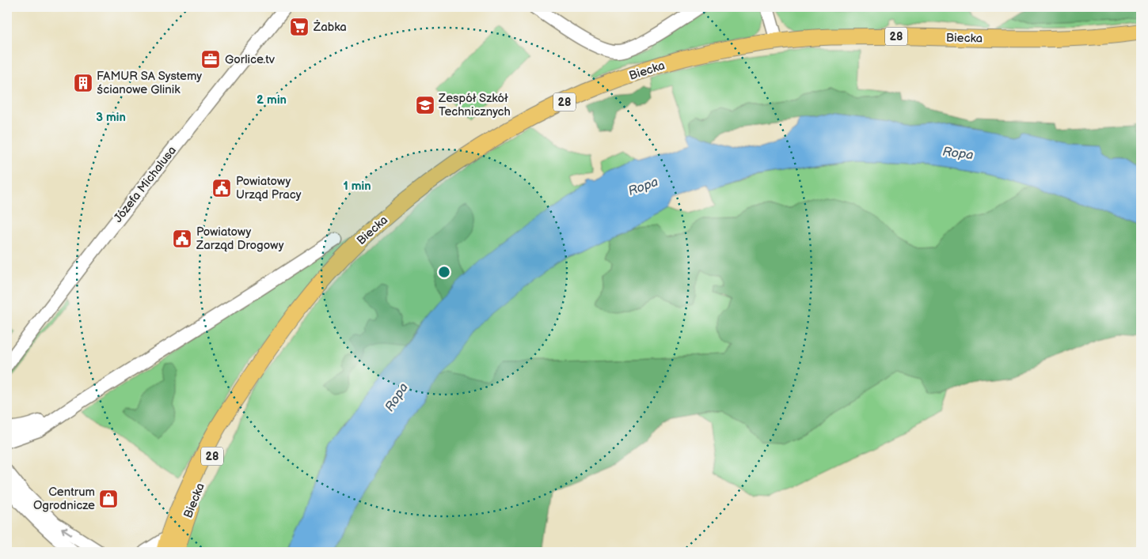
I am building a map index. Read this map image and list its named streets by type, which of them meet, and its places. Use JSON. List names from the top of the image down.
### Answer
{
  "streets": {
    "main road": ["28", "Biecka"],
    "street": ["Józefa Michalusa"]
  },
  "water": ["Ropa"],
  "places": {
    "supermarket": ["Żabka"],
    "office": ["Gorlice.tv"],
    "building": ["FAMUR SA Systemy ścianowe Glinik"],
    "school or university": ["Zespół Szkół Technicznych"],
    "public building": ["Powiatowy Urząd Pracy", "Powiatowy Zarząd Drogowy"],
    "shop": ["Centrum Ogrodnicze"]
  },
  "rings": ["2 min", "3 min", "1 min"]
}
